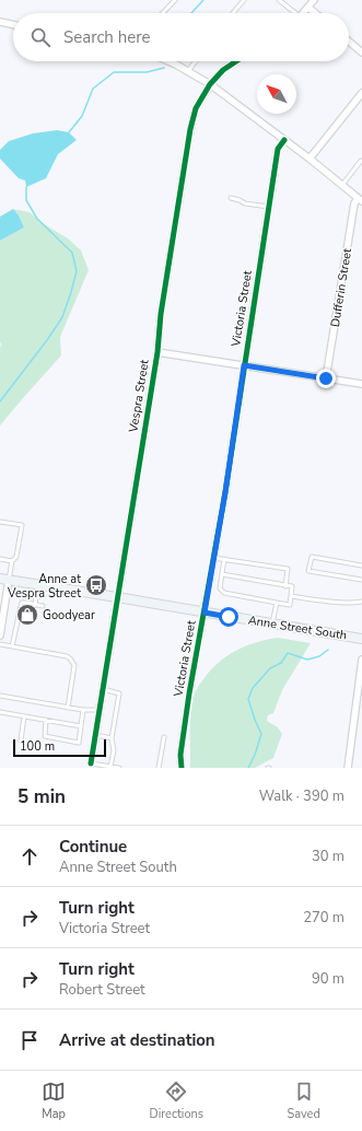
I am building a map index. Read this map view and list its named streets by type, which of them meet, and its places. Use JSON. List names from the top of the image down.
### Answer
{
  "streets": {
    "street": [
      "Dufferin Street",
      "Victoria Street",
      "Vespra Street",
      "Anne Street South"
    ]
  },
  "crossings": [
    ["Victoria Street", "Anne Street South"],
    ["Vespra Street", "Anne Street South"]
  ],
  "places": {
    "bus stop": ["Anne at Vespra Street"],
    "shop": ["Goodyear"]
  },
  "scale_bar": "100 m",
  "north": "top left",
  "page": {
    "search": "Search here",
    "scale": "100 m",
    "heading": ["5 min", "Walk · 390 m"],
    "list": [
      ["Continue", "Anne Street South", "30 m"],
      ["Turn right", "Victoria Street", "270 m"],
      ["Turn right", "Robert Street", "90 m"],
      "Arrive at destination"
    ],
    "nav": ["Map", "Directions", "Saved"]
  }
}
